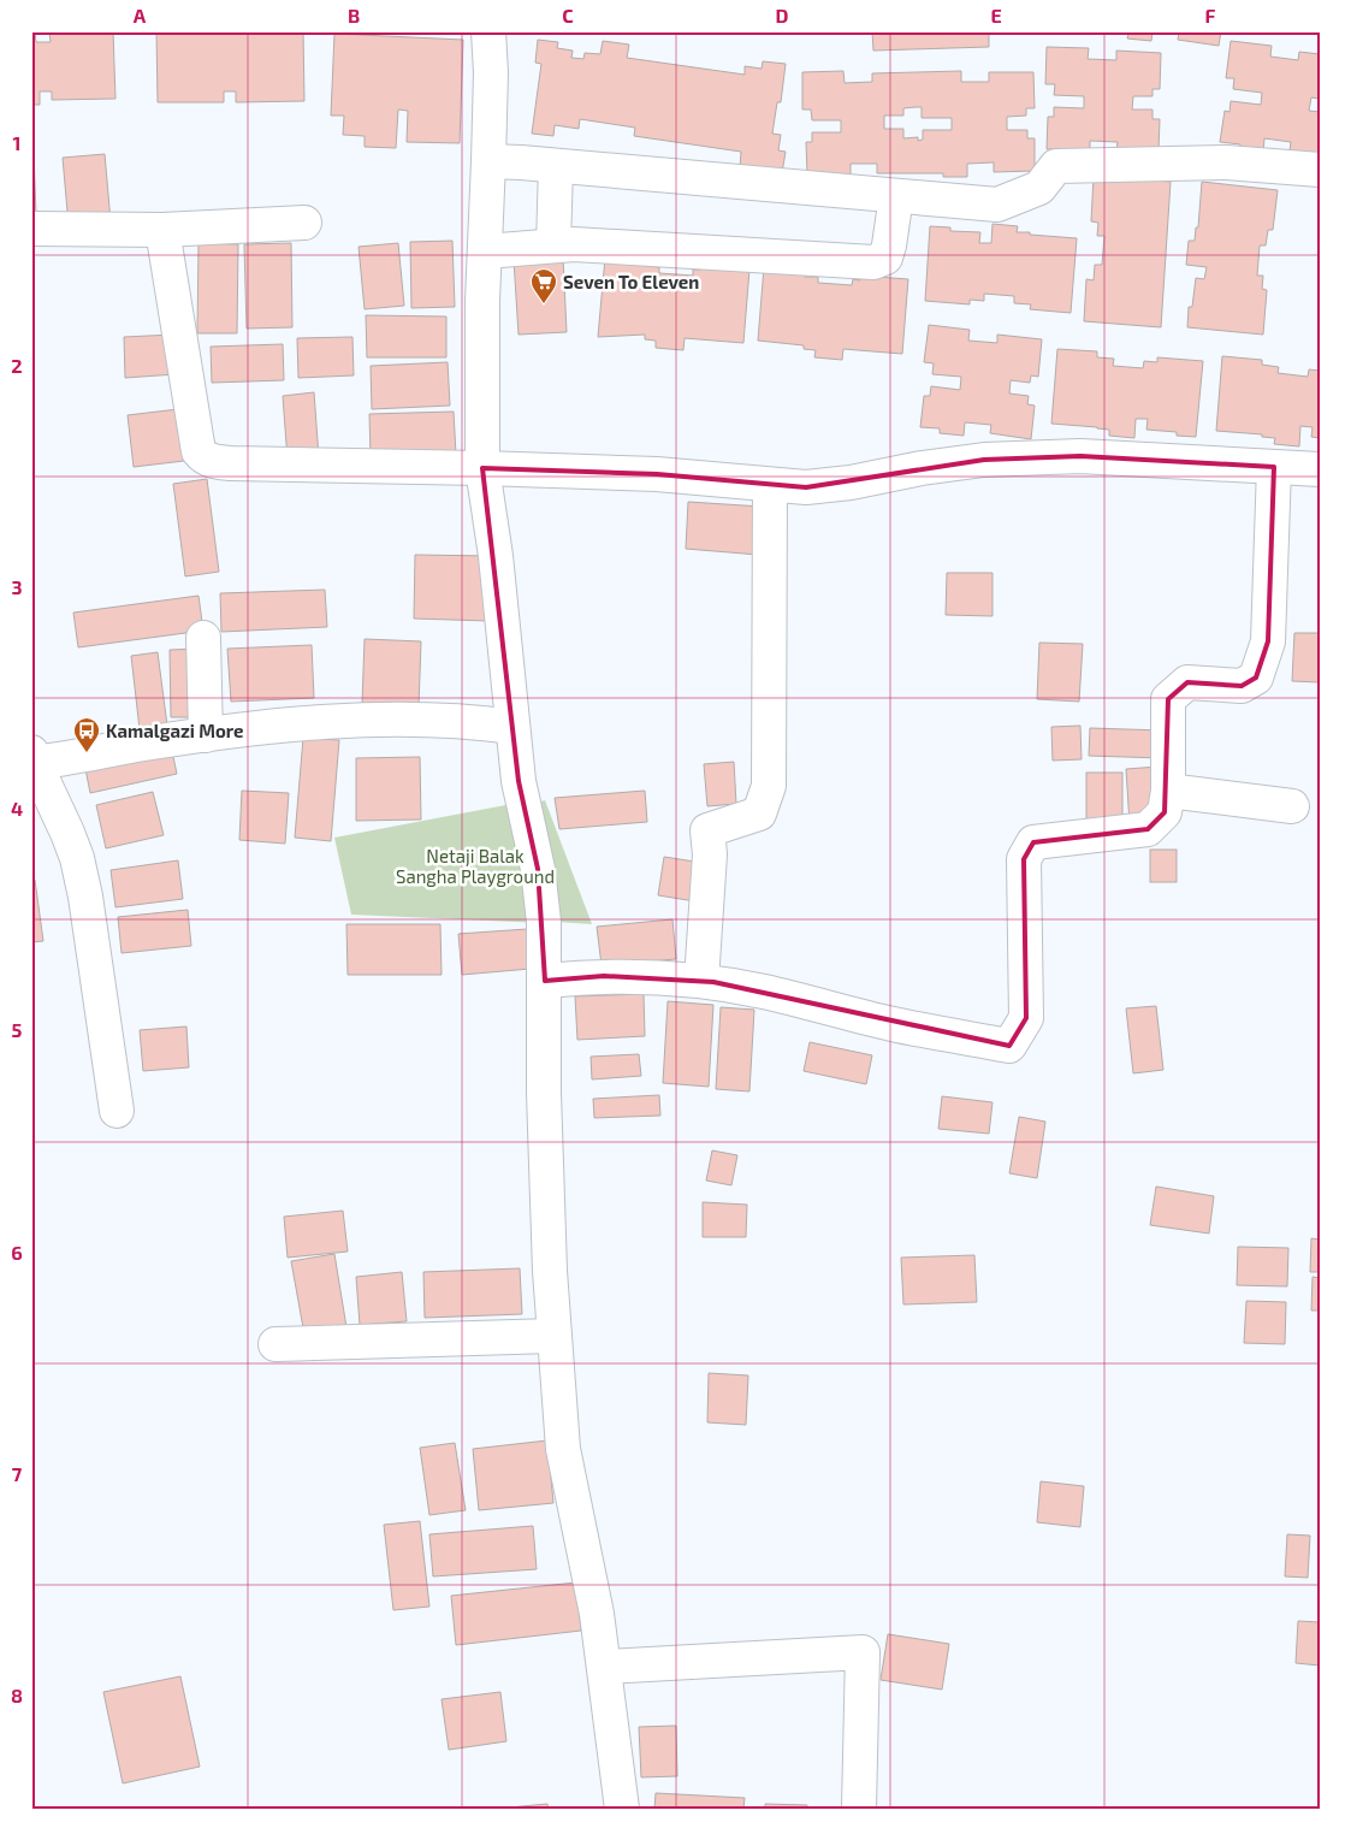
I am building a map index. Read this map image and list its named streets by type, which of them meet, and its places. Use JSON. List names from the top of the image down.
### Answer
{
  "parks": ["Netaji Balak Sangha Playground"],
  "places": {
    "supermarket": ["Seven To Eleven"],
    "bus stop": ["Kamalgazi More"]
  },
  "grid": {
    "columns": [
      "A",
      "B",
      "C",
      "D",
      "E",
      "F"
    ],
    "rows": [
      "1",
      "2",
      "3",
      "4",
      "5",
      "6",
      "7",
      "8"
    ]
  }
}
